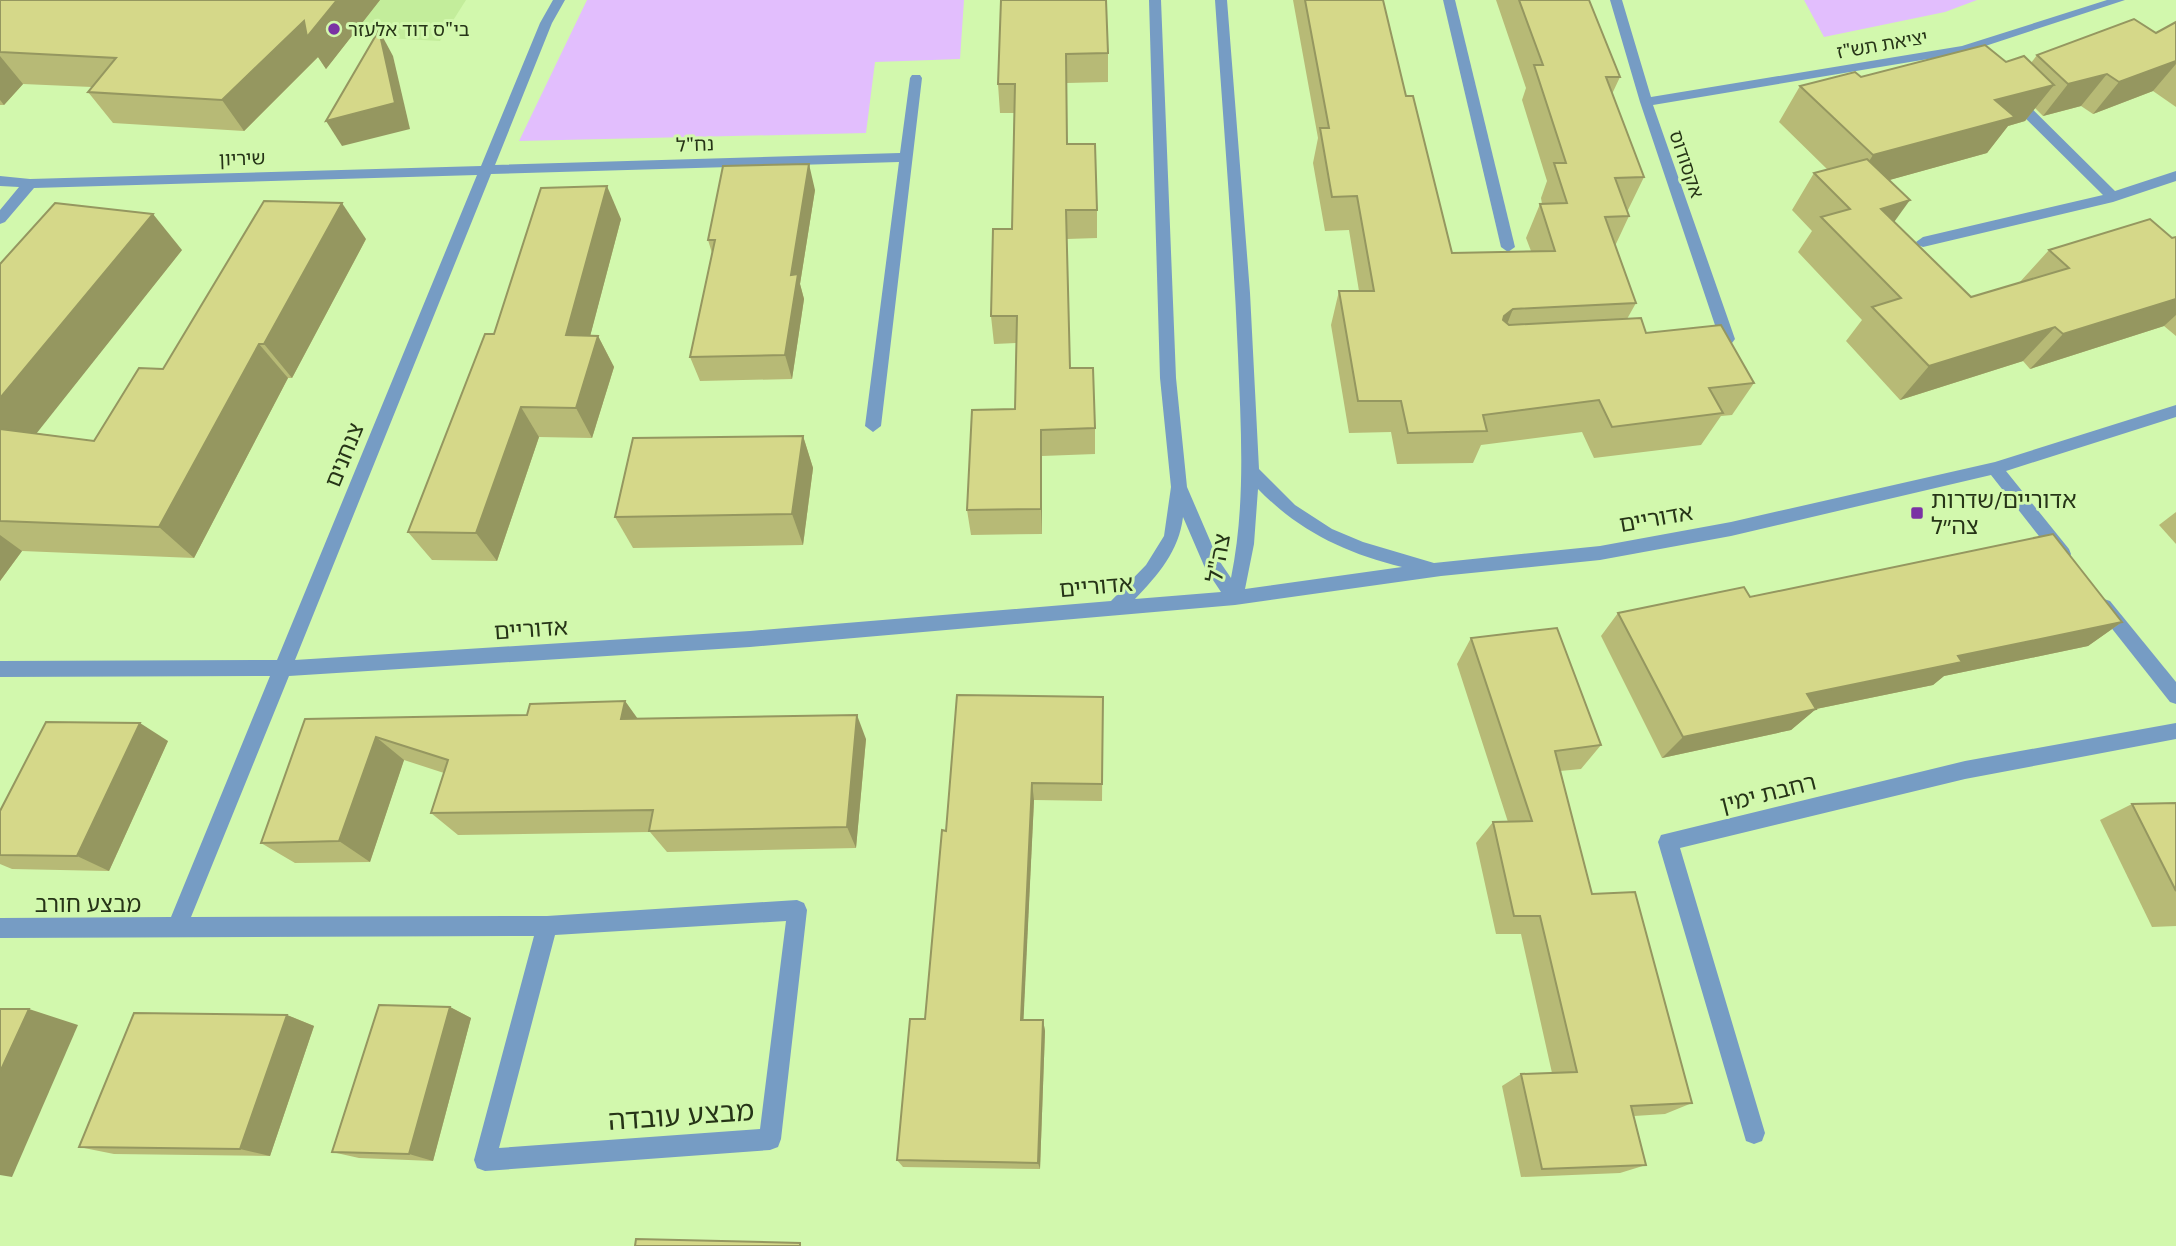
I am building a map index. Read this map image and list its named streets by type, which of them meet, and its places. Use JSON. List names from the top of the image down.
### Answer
{
  "streets": {
    "street": [
      "יציאת תש\"ז",
      "נח\"ל",
      "שיריון",
      "אקסודוס",
      "צנחנים",
      "אדוריים",
      "צה\"ל",
      "רחבת ימין",
      "מבצע חורב",
      "מבצע עובדה"
    ]
  },
  "crossings": [
    ["יציאת תש\"ז", "אקסודוס"],
    ["נח\"ל", "שיריון"],
    ["נח\"ל", "צנחנים"],
    ["שיריון", "צנחנים"],
    ["צנחנים", "אדוריים"],
    ["צנחנים", "מבצע חורב"],
    ["צנחנים", "מבצע עובדה"],
    ["אדוריים", "צה\"ל"],
    ["מבצע חורב", "מבצע עובדה"]
  ],
  "places": {
    "other": ["בי\"ס דוד אלעזר"],
    "transit": ["אדוריים/שדרות צה״ל"]
  }
}
